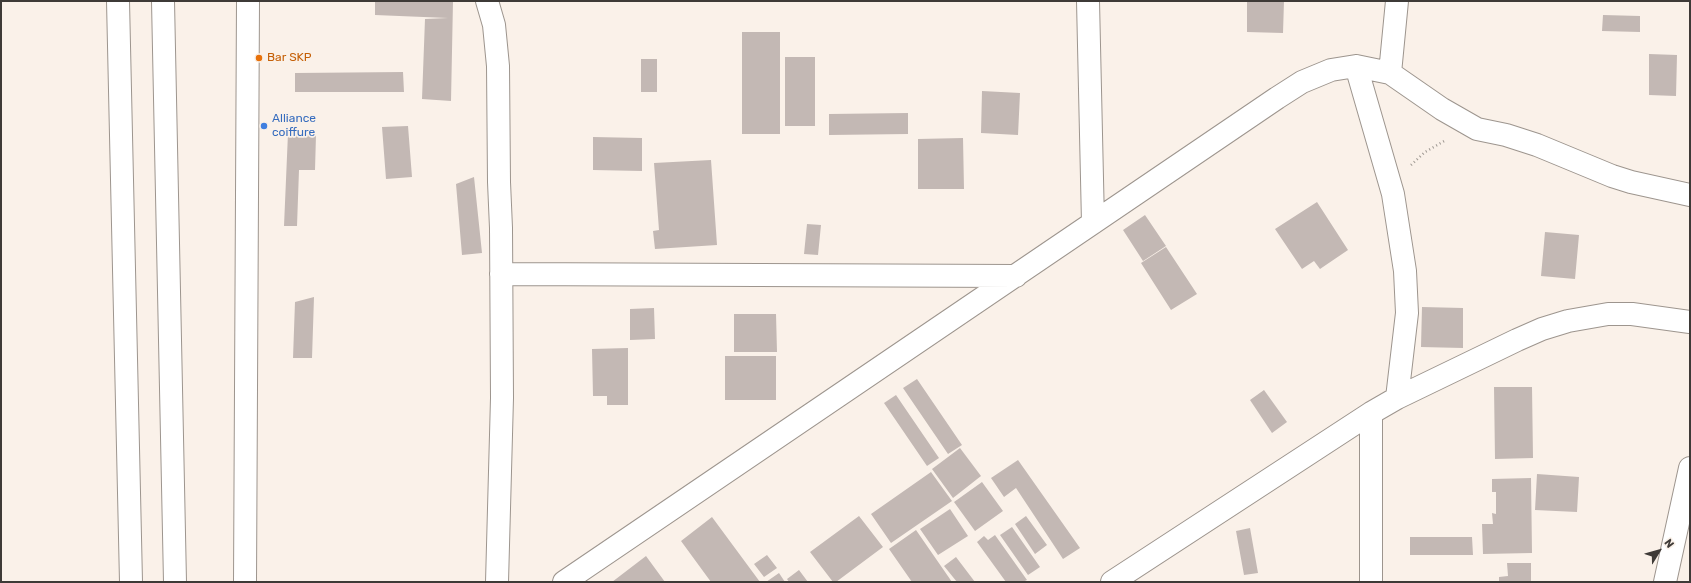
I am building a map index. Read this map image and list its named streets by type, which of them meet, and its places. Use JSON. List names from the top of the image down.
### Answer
{
  "places": ["Bar SKP", "Alliance coiffure"],
  "north": "top right"
}
